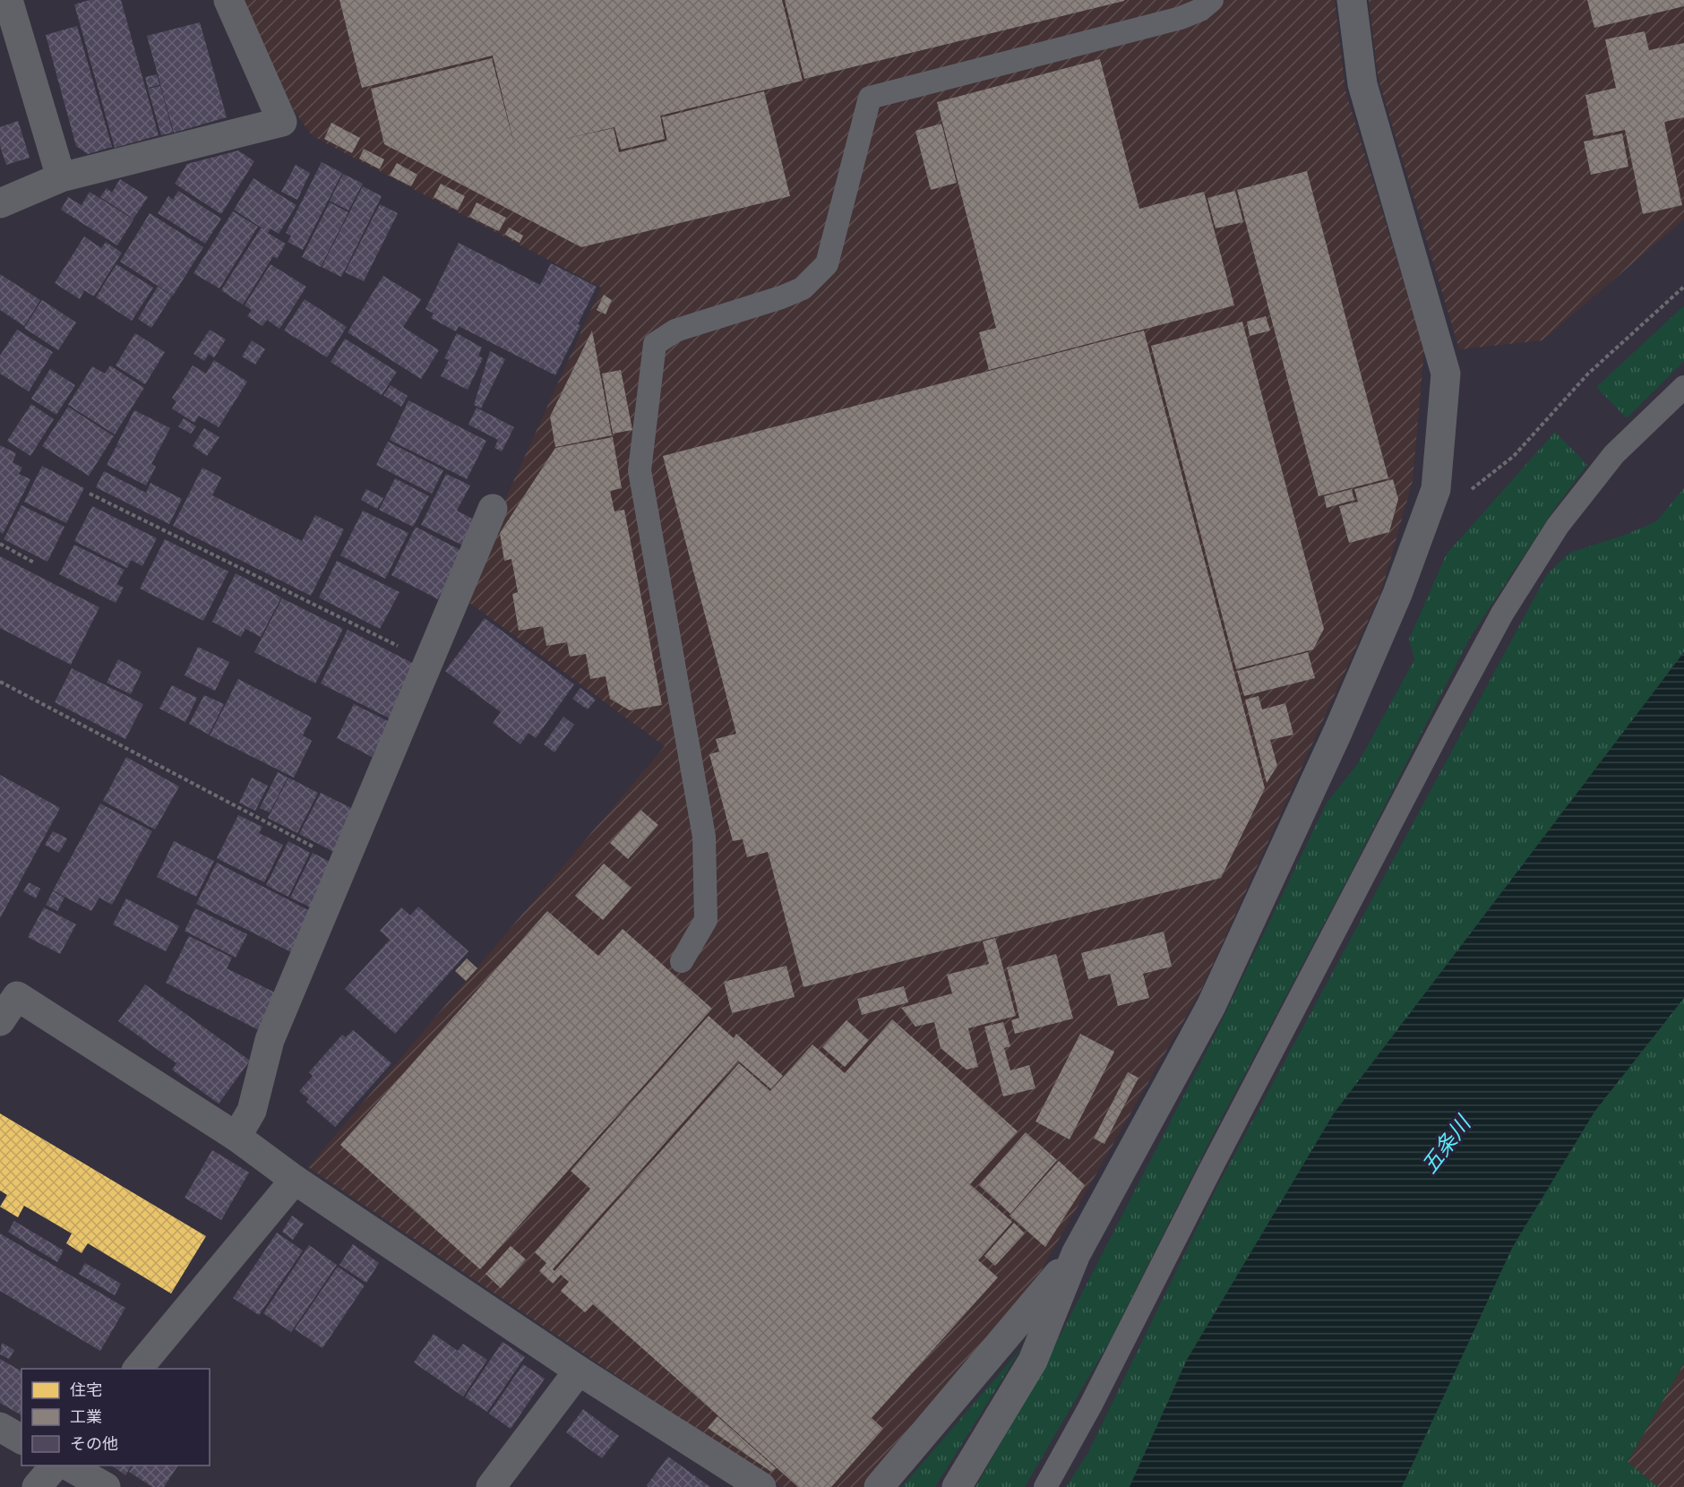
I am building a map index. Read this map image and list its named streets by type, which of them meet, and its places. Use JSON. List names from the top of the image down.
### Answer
{
  "water": ["五条川"],
  "legend": ["住宅", "工業", "その他"]
}
